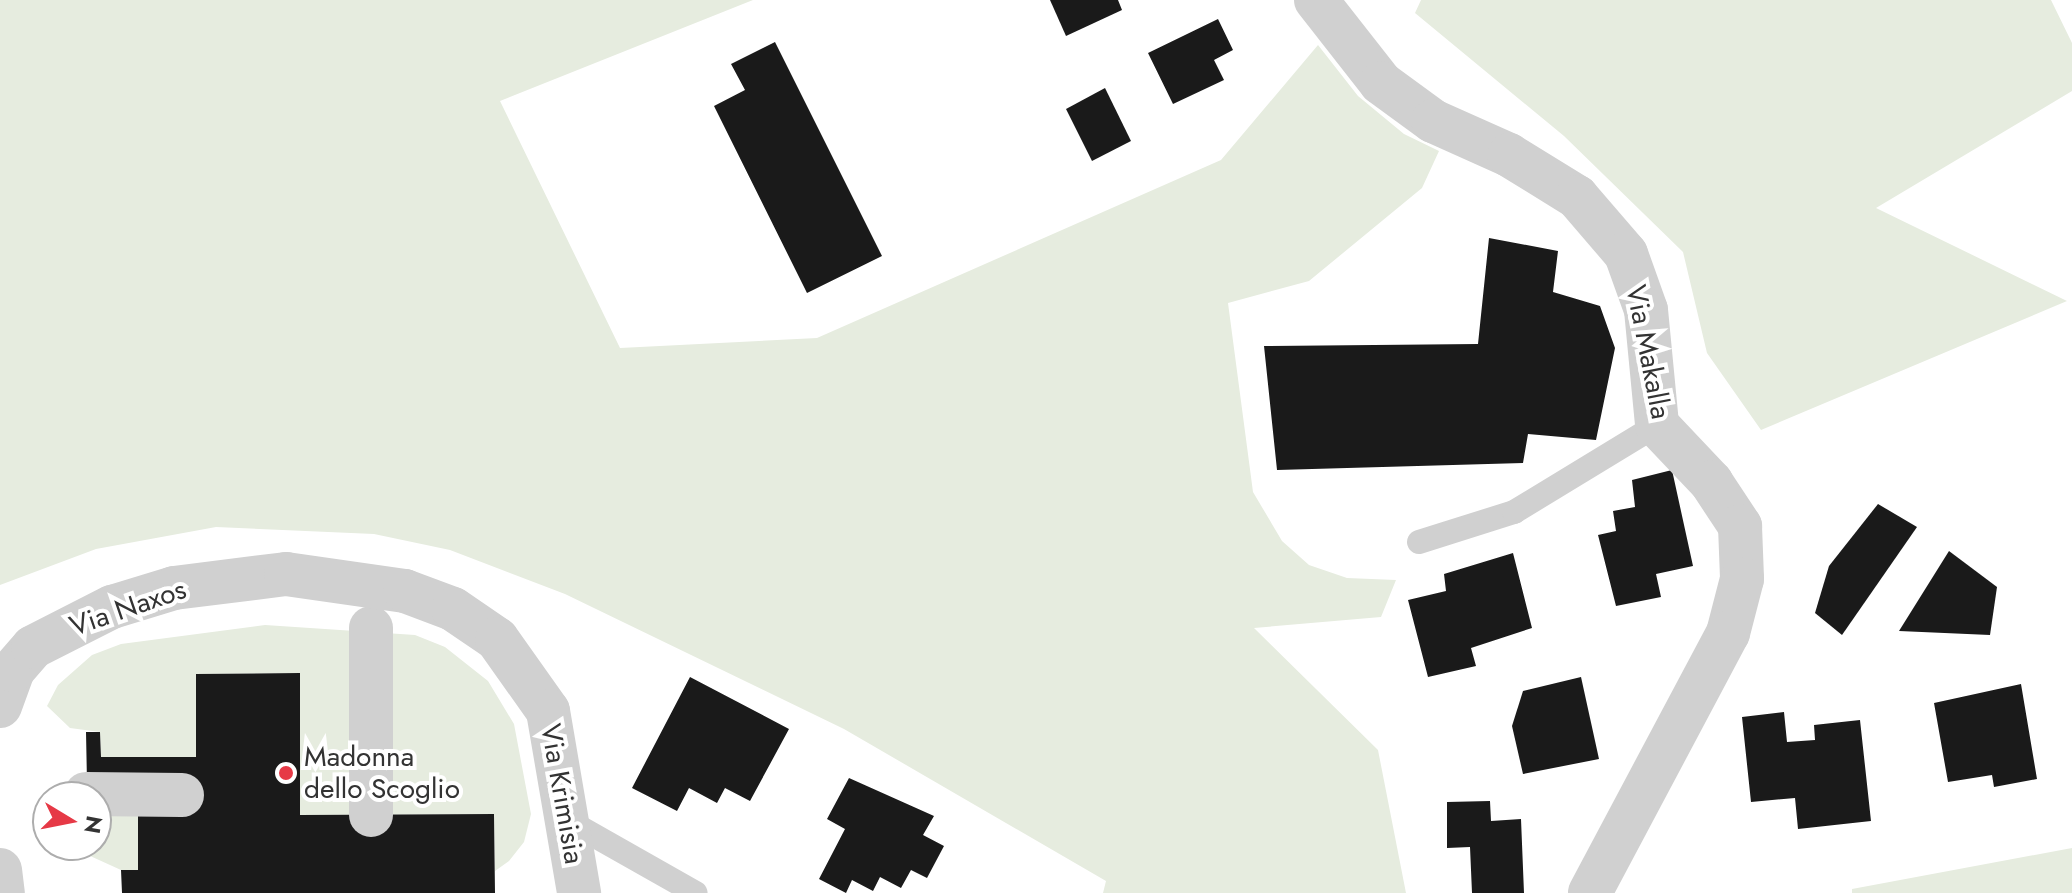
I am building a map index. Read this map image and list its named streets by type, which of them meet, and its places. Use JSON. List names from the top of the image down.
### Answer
{
  "streets": {
    "street": ["Via Makalla", "Via Naxos", "Via Krimisia"]
  },
  "crossings": [
    ["Via Naxos", "Via Krimisia"]
  ],
  "places": ["Madonna dello Scoglio"],
  "north": "right"
}
